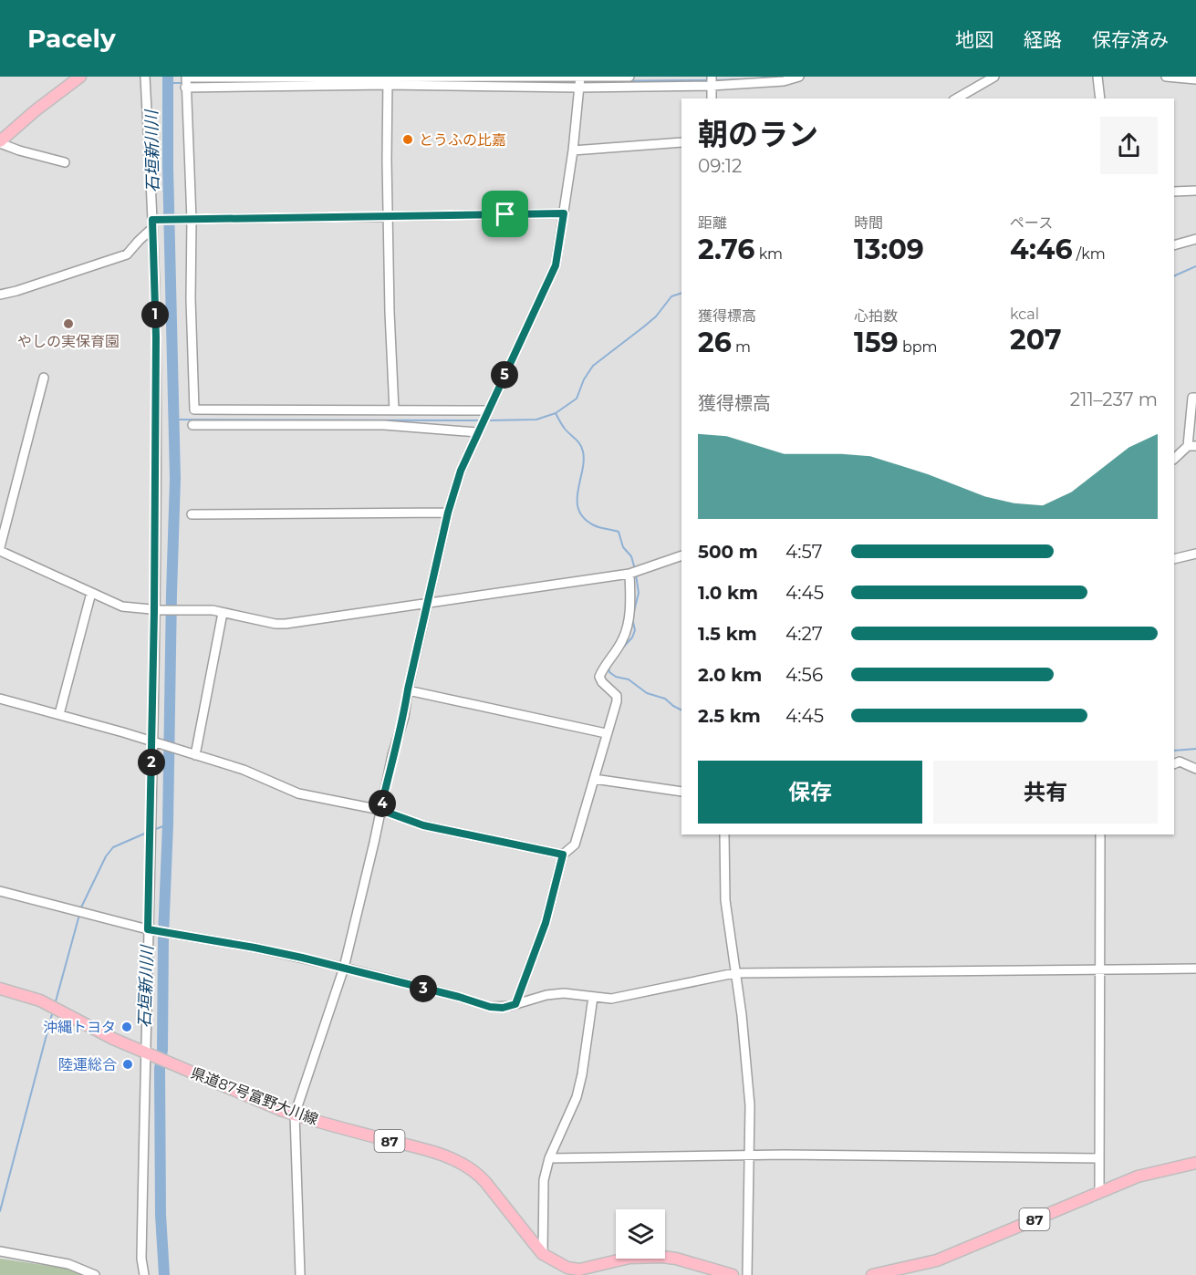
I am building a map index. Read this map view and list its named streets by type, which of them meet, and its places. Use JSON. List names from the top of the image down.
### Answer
{
  "streets": {
    "main road": ["県道87号富野大川線", "87"]
  },
  "water": ["石垣新川川"],
  "places": [
    "とうふの比嘉",
    "やしの実保育園",
    "沖縄トヨタ",
    "陸運総合"
  ],
  "page": {
    "header": "Pacely",
    "nav": ["地図", "経路", "保存済み"],
    "heading": ["朝のラン", "09:12"],
    "stats": [
      ["距離", "2.76 km"],
      ["時間", "13:09"],
      ["ペース", "4:46 /km"],
      ["獲得標高", "26 m"],
      ["心拍数", "159 bpm"],
      ["kcal", "207"]
    ],
    "pins": [
      "1",
      "5",
      "2",
      "4",
      "3"
    ],
    "chart": ["獲得標高", "211–237 m"],
    "list": [
      {
        "name": "500 m",
        "note": "4:57"
      },
      {
        "name": "1.0 km",
        "note": "4:45"
      },
      {
        "name": "1.5 km",
        "note": "4:27"
      },
      {
        "name": "2.0 km",
        "note": "4:56"
      },
      {
        "name": "2.5 km",
        "note": "4:45"
      }
    ],
    "buttons": ["保存", "共有"]
  }
}
